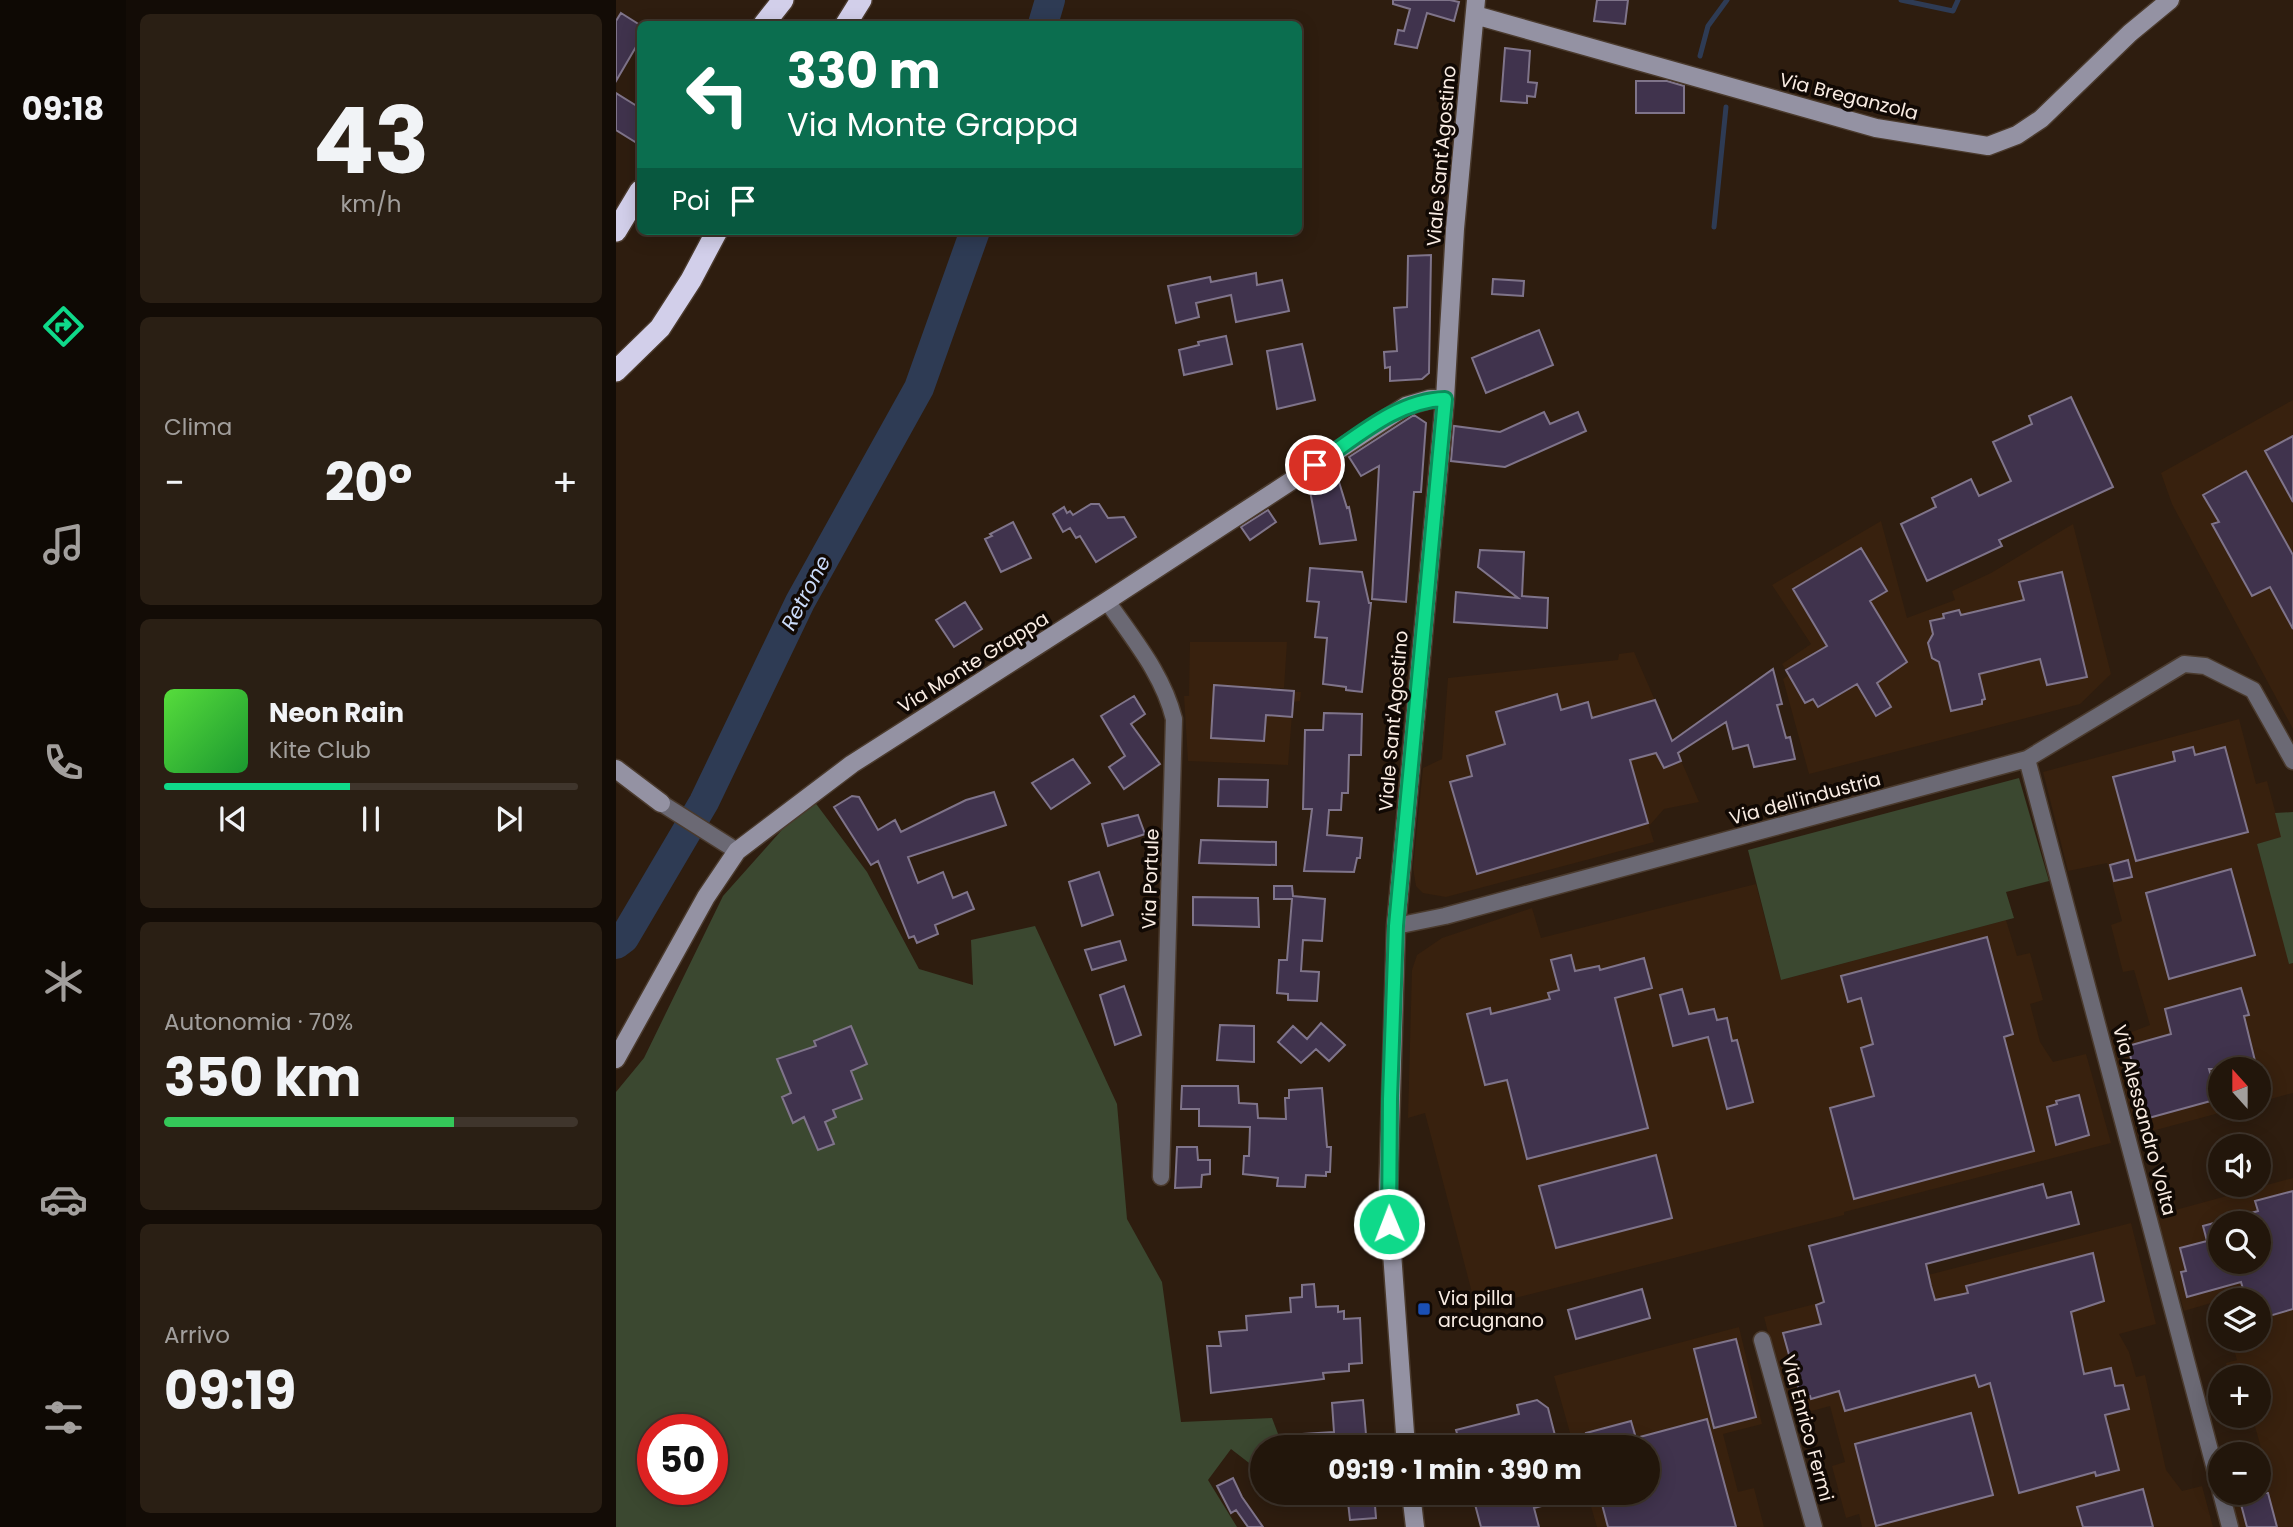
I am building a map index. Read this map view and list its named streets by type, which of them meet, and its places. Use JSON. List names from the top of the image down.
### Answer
{
  "streets": {
    "street": [
      "Via Breganzola",
      "Viale Sant'Agostino",
      "Via Monte Grappa",
      "Via dell'industria",
      "Via Portule",
      "Via Alessandro Volta",
      "Via Enrico Fermi"
    ]
  },
  "crossings": [
    ["Via Breganzola", "Viale Sant'Agostino"],
    ["Viale Sant'Agostino", "Via Monte Grappa"],
    ["Viale Sant'Agostino", "Via dell'industria"],
    ["Via Monte Grappa", "Via Portule"],
    ["Via dell'industria", "Via Alessandro Volta"]
  ],
  "water": ["Retrone"],
  "places": {
    "transit": ["Via pilla arcugnano"]
  },
  "north": "top",
  "page": {
    "tabs": "09:18",
    "tile": [
      ["43", "km/h"],
      "Clima",
      ["Autonomia · 70%", "350 km"],
      ["Arrivo", "09:19"]
    ],
    "turn": ["330 m", "Via Monte Grappa"],
    "then": "Poi",
    "heat": ["−", "20°", "+"],
    "song": ["Neon Rain", "Kite Club"],
    "map_buttons": ["+", "−"],
    "limit": "50",
    "trip": "09:19 · 1 min · 390 m"
  }
}
